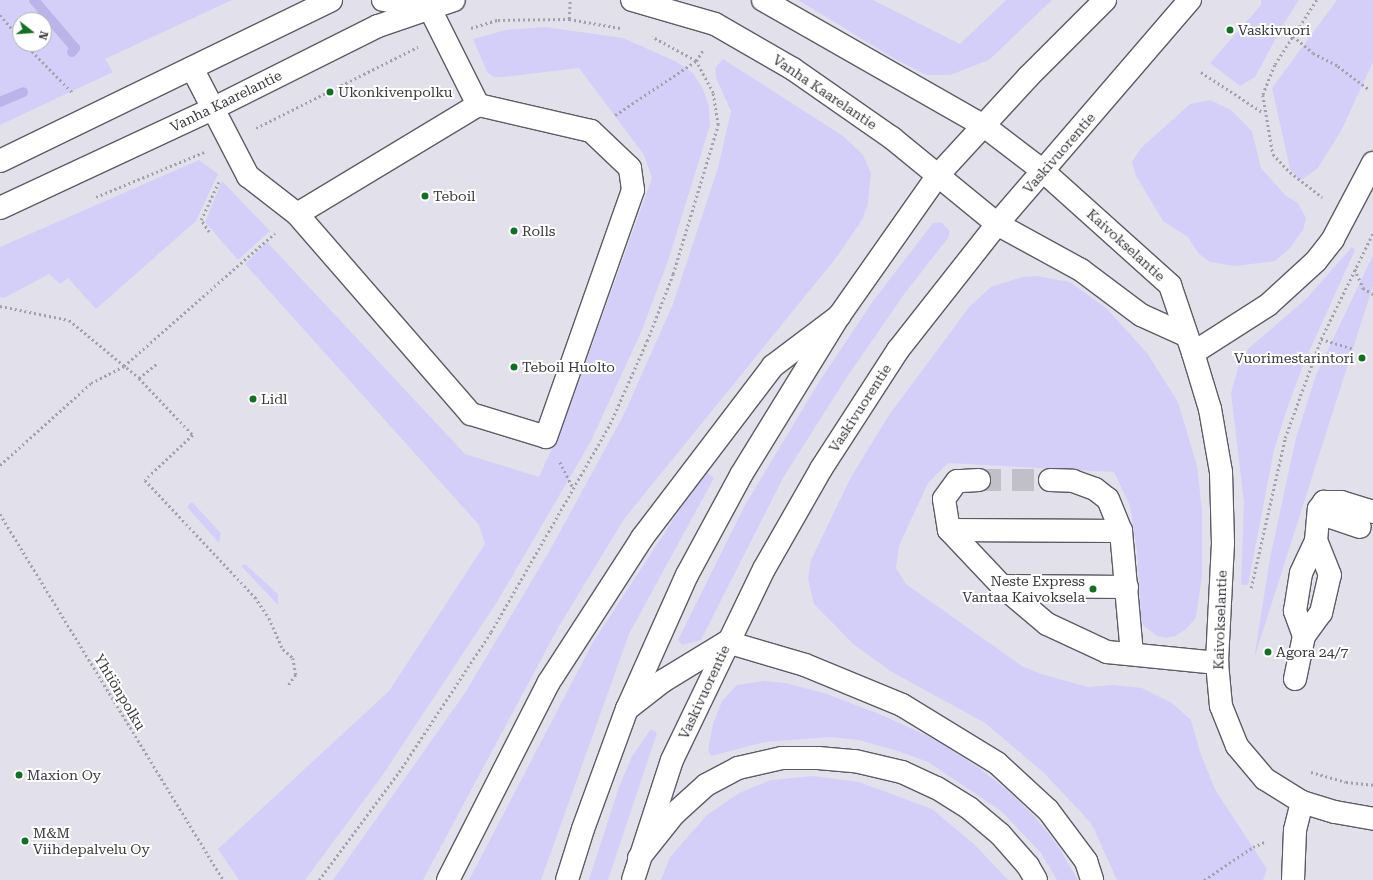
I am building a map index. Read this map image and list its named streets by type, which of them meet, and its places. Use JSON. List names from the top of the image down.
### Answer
{
  "streets": {
    "main road": ["Vanha Kaarelantie", "Vaskivuorentie", "Kaivokselantie"],
    "path": ["Yhtiönpolku"]
  },
  "crossings": [
    ["Vanha Kaarelantie", "Vaskivuorentie"],
    ["Vaskivuorentie", "Kaivokselantie"]
  ],
  "places": [
    "Vaskivuori",
    "Ukonkivenpolku",
    "Teboil",
    "Rolls",
    "Vuorimestarintori",
    "Teboil Huolto",
    "Lidl",
    "Neste Express Vantaa Kaivoksela",
    "Agora 24/7",
    "Maxion Oy",
    "M&M Viihdepalvelu Oy"
  ],
  "north": "right"
}
